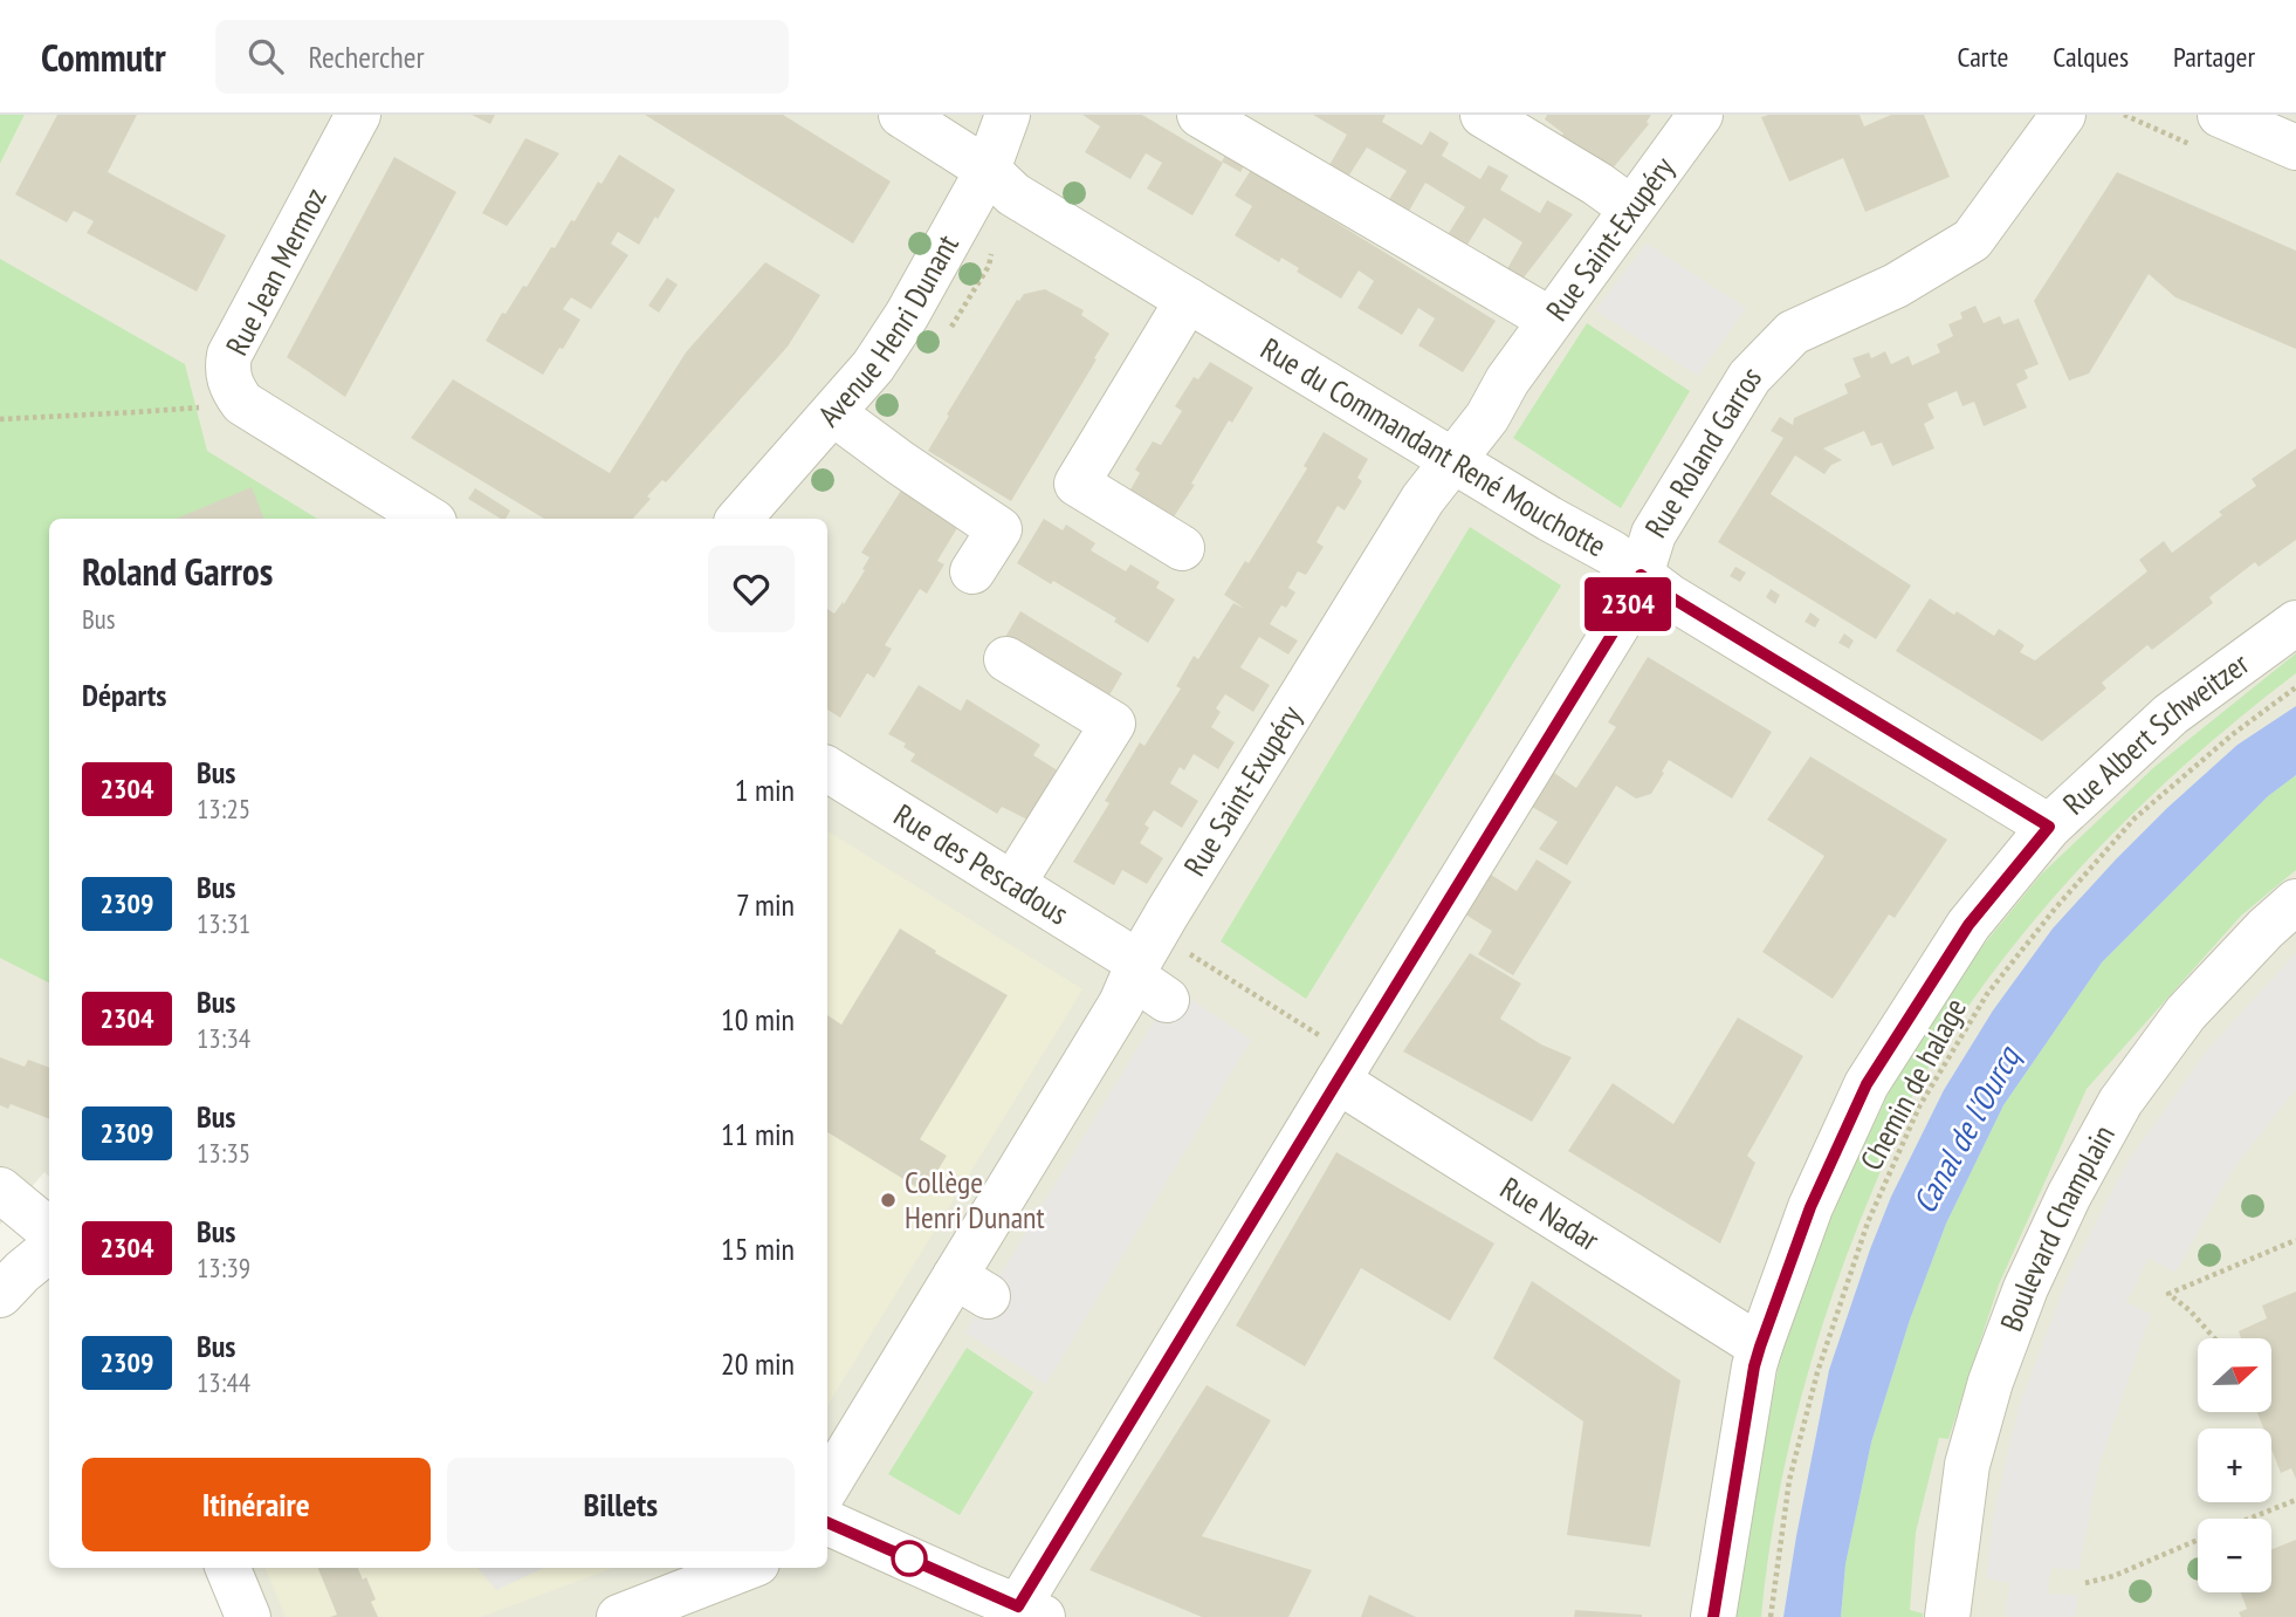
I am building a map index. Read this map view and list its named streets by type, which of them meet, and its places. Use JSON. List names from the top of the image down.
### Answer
{
  "streets": {
    "street": [
      "Rue Saint-Exupéry",
      "Rue Jean Mermoz",
      "Avenue Henri Dunant",
      "Rue du Commandant René Mouchotte",
      "Rue Roland Garros",
      "Rue Albert Schweitzer",
      "Rue des Pescadous",
      "Rue Nadar",
      "Boulevard Champlain"
    ],
    "path": ["Chemin de halage"]
  },
  "crossings": [
    ["Rue Saint-Exupéry", "Rue du Commandant René Mouchotte"],
    ["Rue Saint-Exupéry", "Rue des Pescadous"],
    ["Avenue Henri Dunant", "Rue du Commandant René Mouchotte"],
    ["Rue du Commandant René Mouchotte", "Rue Roland Garros"],
    ["Rue du Commandant René Mouchotte", "Rue Albert Schweitzer"],
    ["Rue Roland Garros", "Rue Nadar"],
    ["Rue Albert Schweitzer", "Rue Nadar"]
  ],
  "water": ["Canal de l'Ourcq"],
  "places": ["Collège Henri Dunant"],
  "lines": ["bus line 2304"],
  "north": "right",
  "page": {
    "header": "Commutr",
    "search": "Rechercher",
    "nav": ["Carte", "Calques", "Partager"],
    "on_map": "2304",
    "heading": [
      ["Roland Garros", "Bus"],
      "Départs"
    ],
    "list": [
      {
        "mark": "2304",
        "name": "Bus",
        "note": "13:25",
        "value": "1 min"
      },
      {
        "mark": "2309",
        "name": "Bus",
        "note": "13:31",
        "value": "7 min"
      },
      {
        "mark": "2304",
        "name": "Bus",
        "note": "13:34",
        "value": "10 min"
      },
      {
        "mark": "2309",
        "name": "Bus",
        "note": "13:35",
        "value": "11 min"
      },
      {
        "mark": "2304",
        "name": "Bus",
        "note": "13:39",
        "value": "15 min"
      },
      {
        "mark": "2309",
        "name": "Bus",
        "note": "13:44",
        "value": "20 min"
      }
    ],
    "map_buttons": ["+", "−"],
    "buttons": ["Itinéraire", "Billets"]
  }
}
